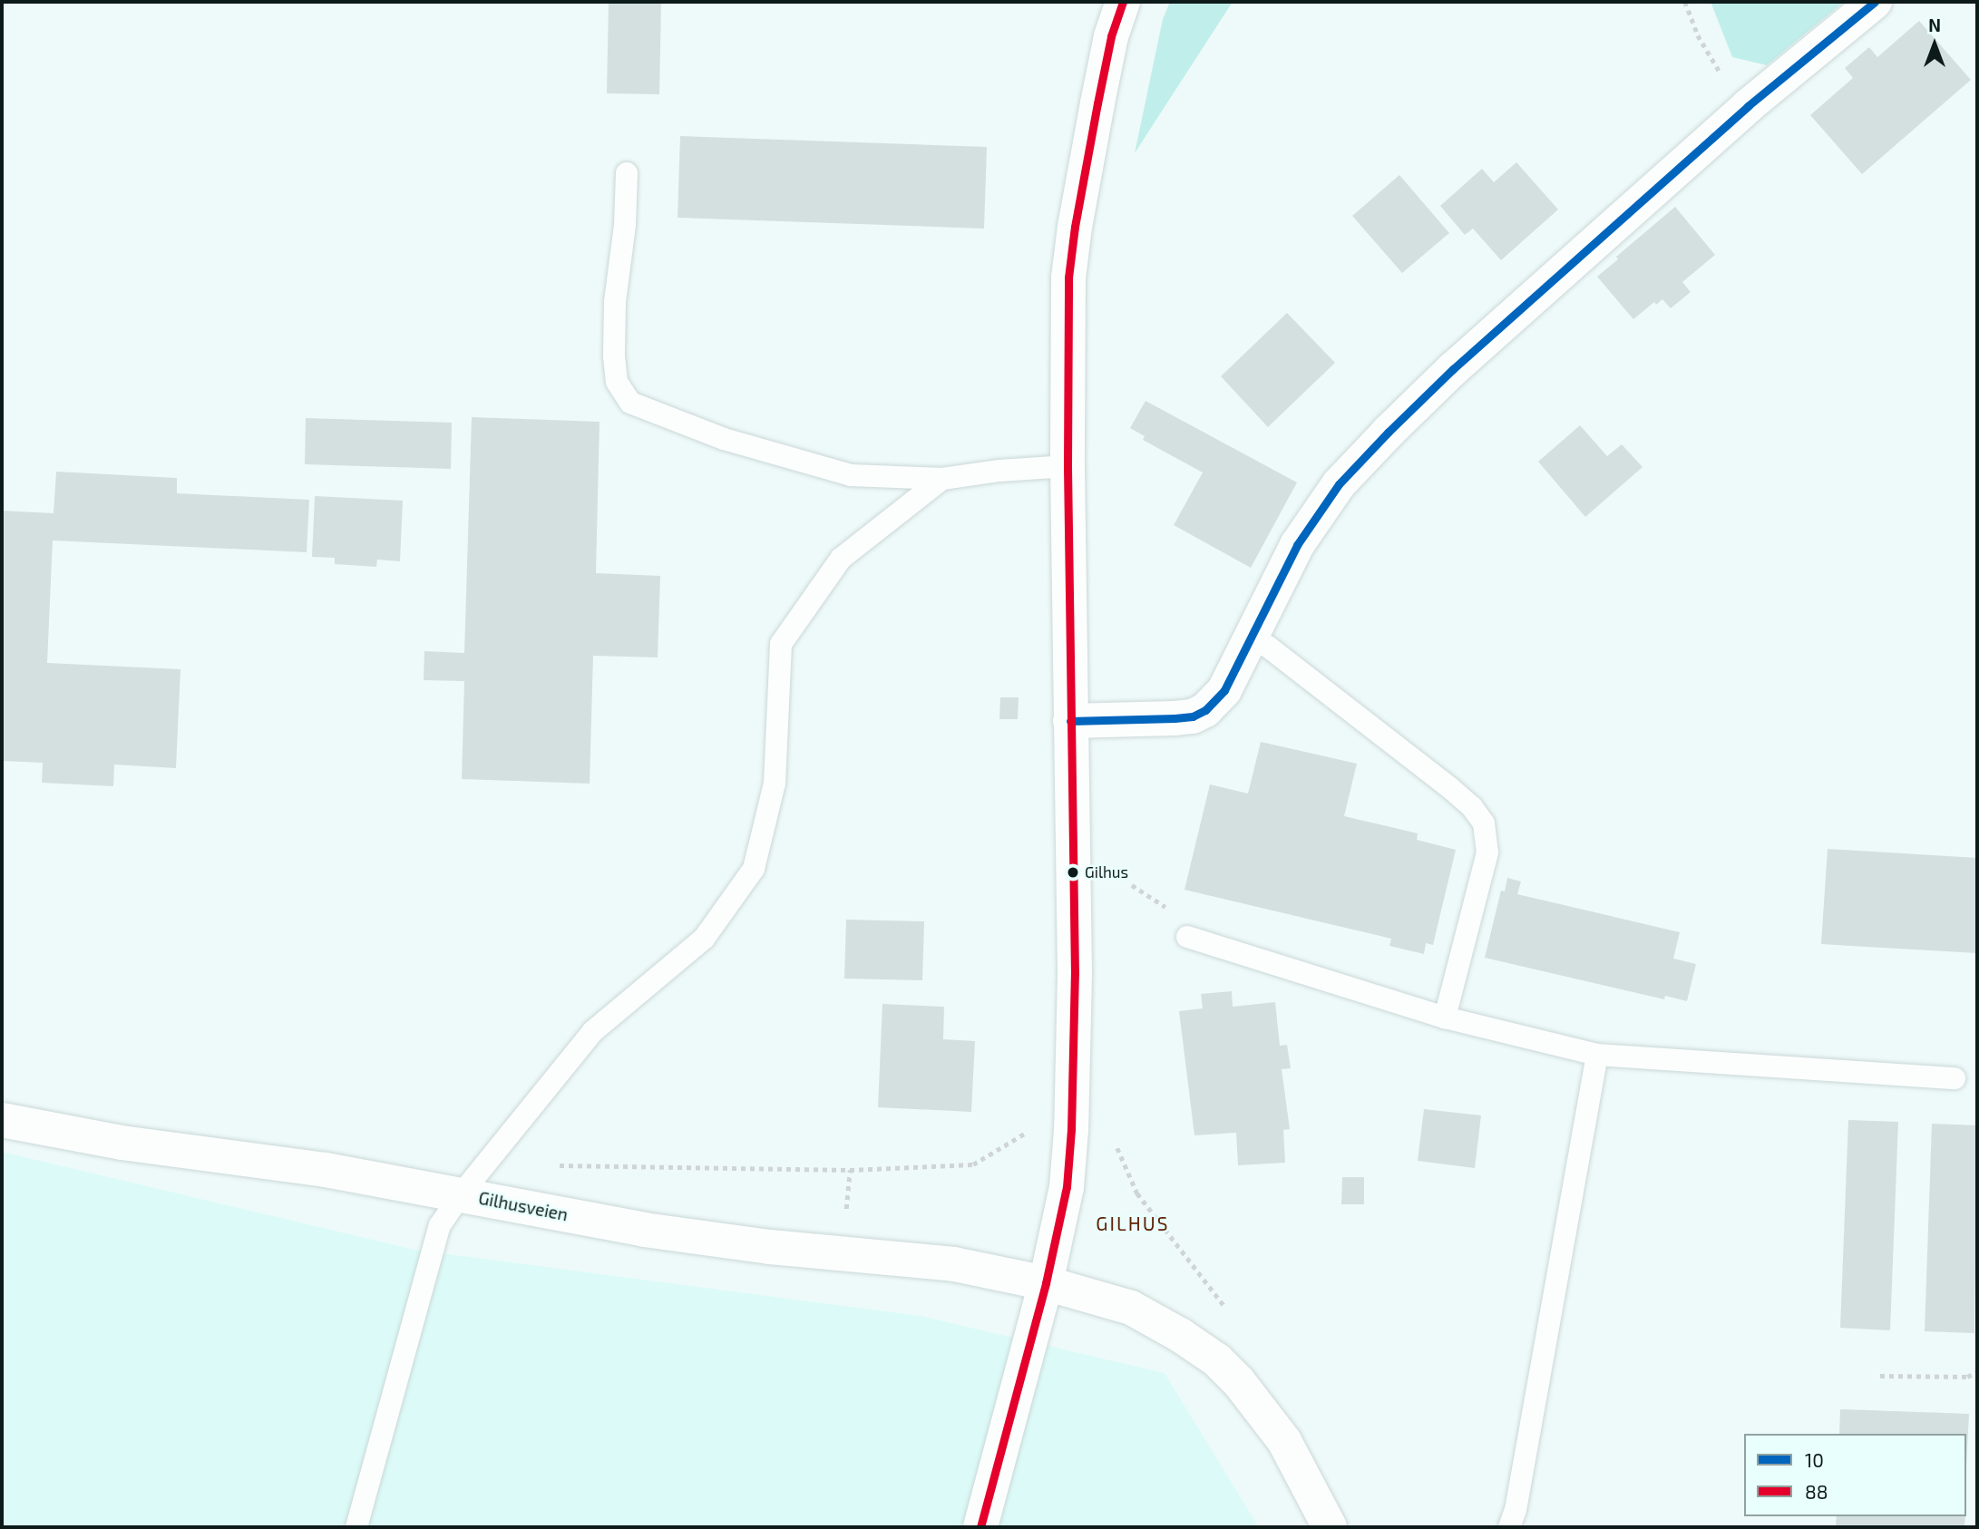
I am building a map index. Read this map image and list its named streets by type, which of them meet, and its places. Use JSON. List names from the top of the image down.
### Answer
{
  "streets": {
    "street": ["Gilhusveien"]
  },
  "districts": ["GILHUS"],
  "places": ["Gilhus"],
  "lines": ["transit line 10", "transit line 88"],
  "legend": ["10", "88"],
  "north": "top"
}
